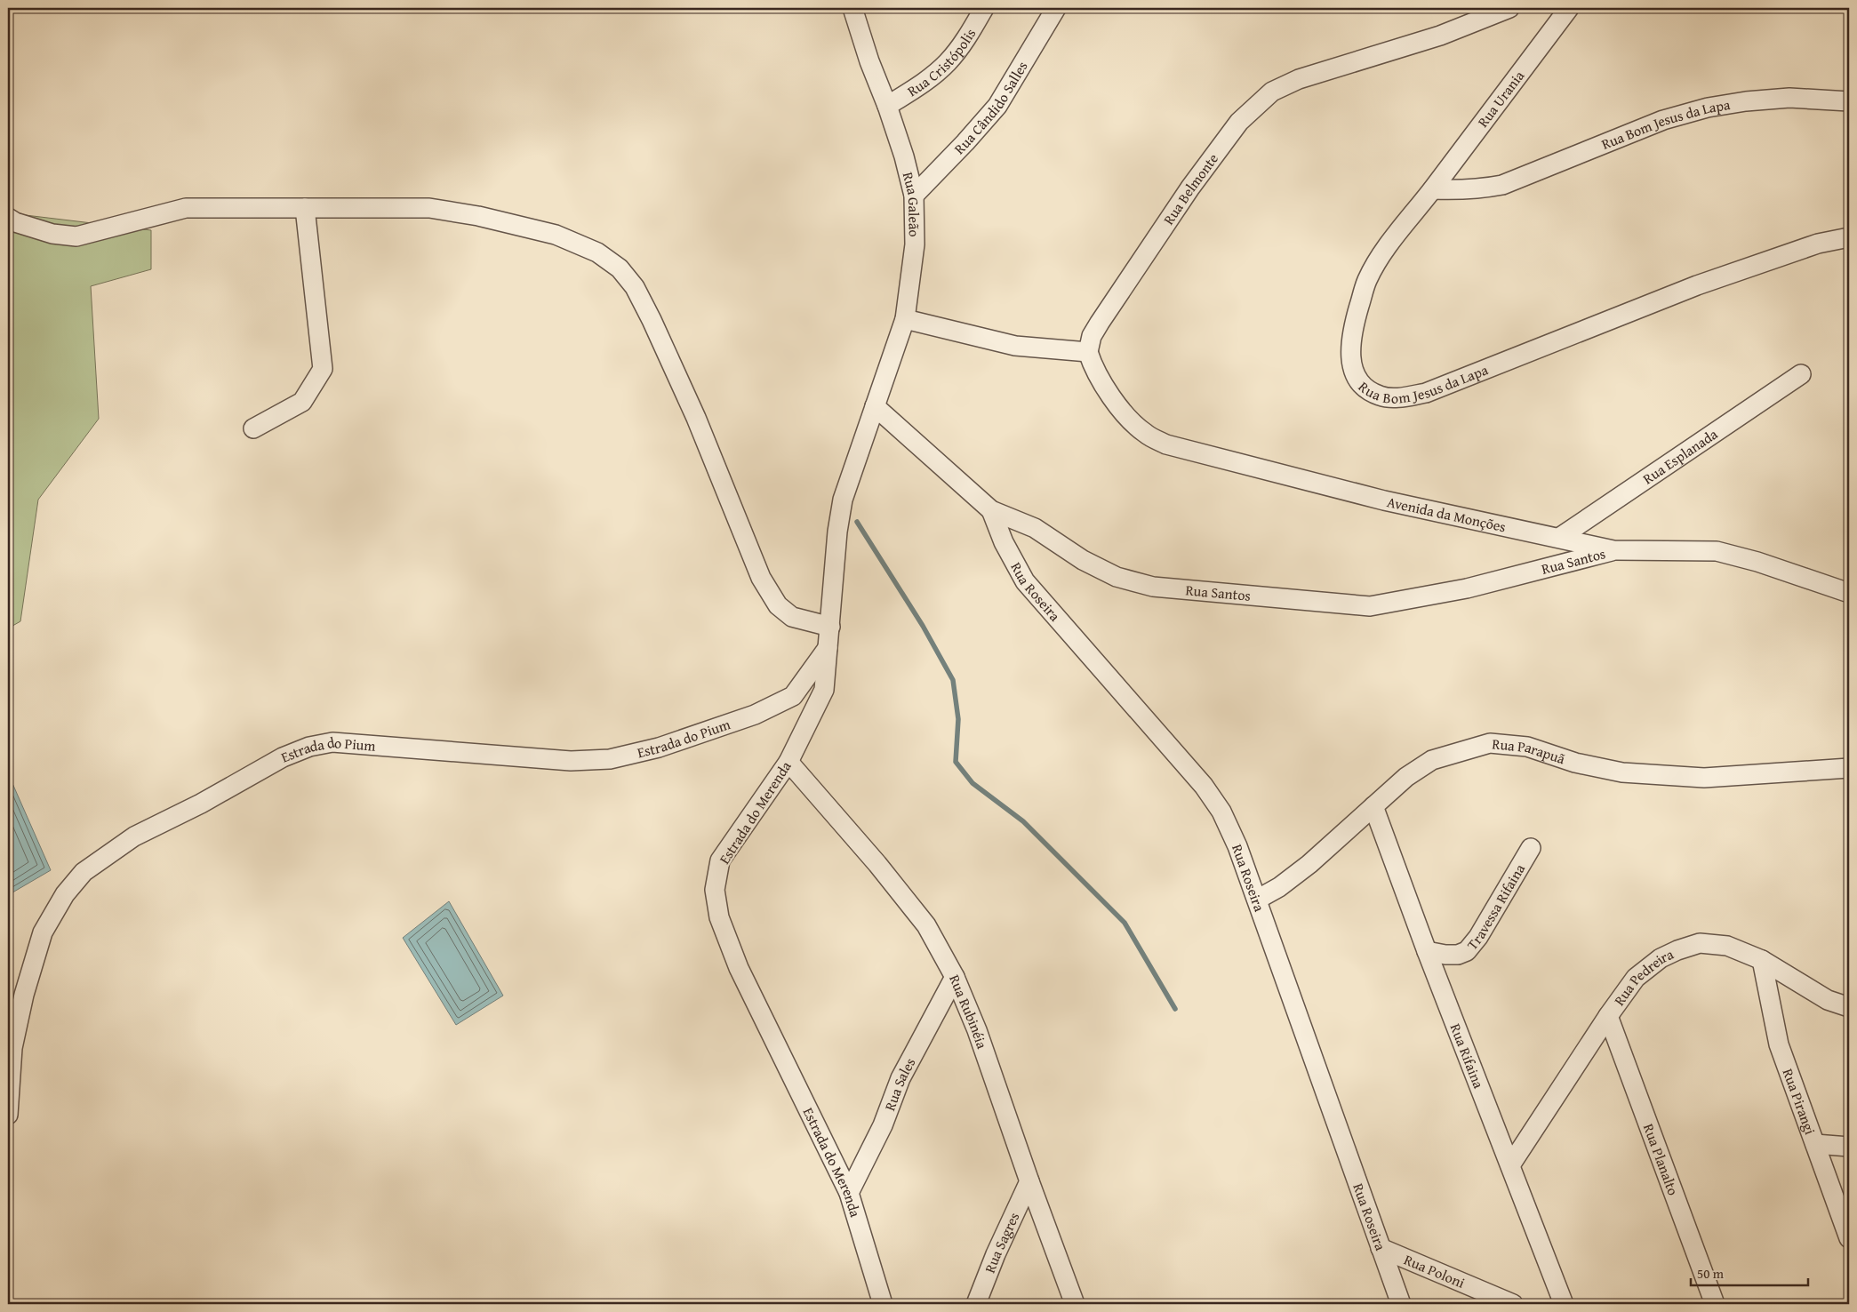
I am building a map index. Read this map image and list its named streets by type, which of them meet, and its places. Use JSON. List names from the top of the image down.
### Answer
{
  "streets": {
    "street": [
      "Rua Cristópolis",
      "Rua Urania",
      "Rua Cândido Salles",
      "Rua Bom Jesus da Lapa",
      "Rua Belmonte",
      "Rua Galeão",
      "Rua Esplanada",
      "Avenida da Monções",
      "Rua Santos",
      "Rua Roseira",
      "Estrada do Pium",
      "Rua Parapuã",
      "Estrada do Merenda",
      "Travessa Rifaina",
      "Rua Pedreira",
      "Rua Rubinéia",
      "Rua Rifaina",
      "Rua Sales",
      "Rua Pirangi",
      "Rua Planalto",
      "Rua Sagres",
      "Rua Poloni"
    ]
  },
  "crossings": [
    ["Rua Cristópolis", "Rua Galeão"],
    ["Rua Urania", "Rua Bom Jesus da Lapa"],
    ["Rua Cândido Salles", "Rua Galeão"],
    ["Rua Belmonte", "Avenida da Monções"],
    ["Rua Galeão", "Rua Santos"],
    ["Rua Galeão", "Estrada do Merenda"],
    ["Rua Esplanada", "Avenida da Monções"],
    ["Avenida da Monções", "Rua Santos"],
    ["Rua Santos", "Rua Roseira"],
    ["Rua Santos", "Estrada do Merenda"],
    ["Rua Roseira", "Rua Parapuã"],
    ["Rua Roseira", "Rua Poloni"],
    ["Estrada do Pium", "Estrada do Merenda"],
    ["Rua Parapuã", "Rua Rifaina"],
    ["Estrada do Merenda", "Rua Rubinéia"],
    ["Estrada do Merenda", "Rua Sales"],
    ["Travessa Rifaina", "Rua Rifaina"],
    ["Rua Pedreira", "Rua Rifaina"],
    ["Rua Pedreira", "Rua Pirangi"],
    ["Rua Pedreira", "Rua Planalto"],
    ["Rua Rubinéia", "Rua Sales"],
    ["Rua Rubinéia", "Rua Sagres"]
  ],
  "scale_bar": "50 m"
}
